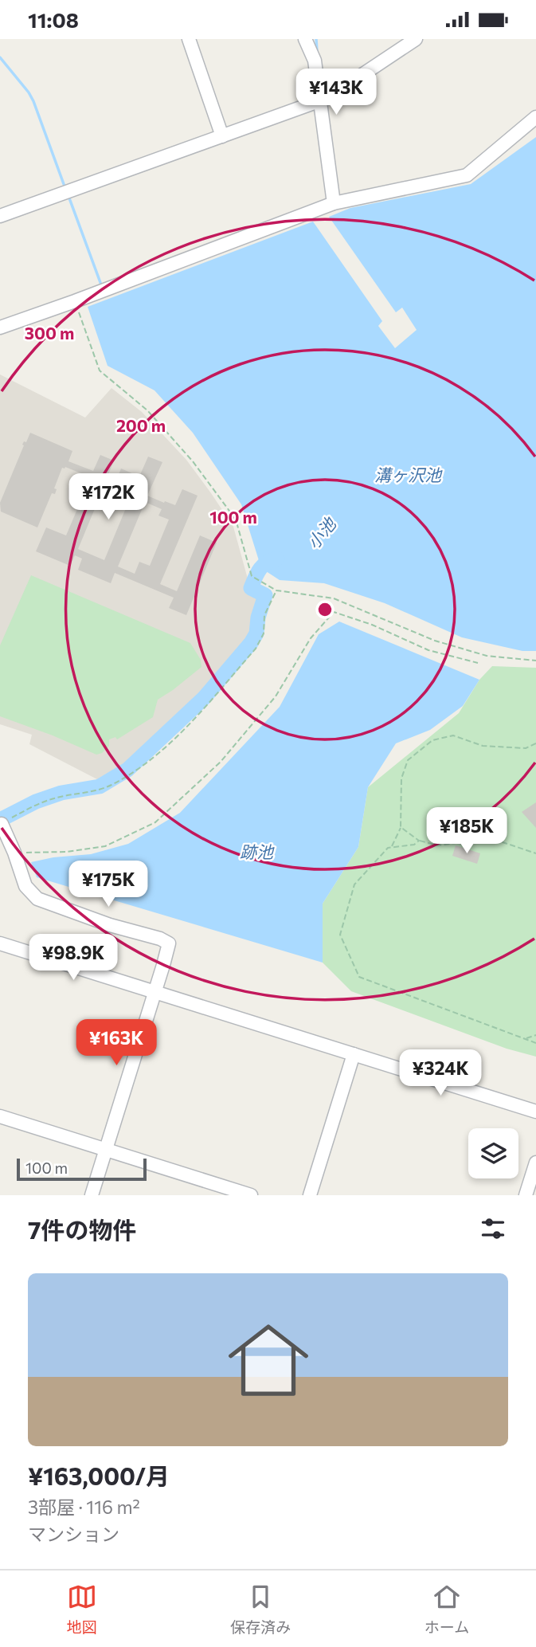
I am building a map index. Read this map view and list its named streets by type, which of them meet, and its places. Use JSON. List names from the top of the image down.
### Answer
{
  "water": ["溝ヶ沢池", "小池", "跡池"],
  "scale_bar": "100 m",
  "page": {
    "status": "11:08",
    "price": [
      "¥143K",
      "¥172K",
      "¥185K",
      "¥175K",
      "¥98.9K",
      "¥163K",
      "¥324K"
    ],
    "scale": "100 m",
    "heading": "7件の物件",
    "list": [
      {
        "name": "¥163,000/月",
        "note": "3部屋 · 116 m² · マンション"
      }
    ],
    "tabs": ["地図", "保存済み", "ホーム"]
  },
  "rings": ["300 m", "200 m", "100 m"]
}
